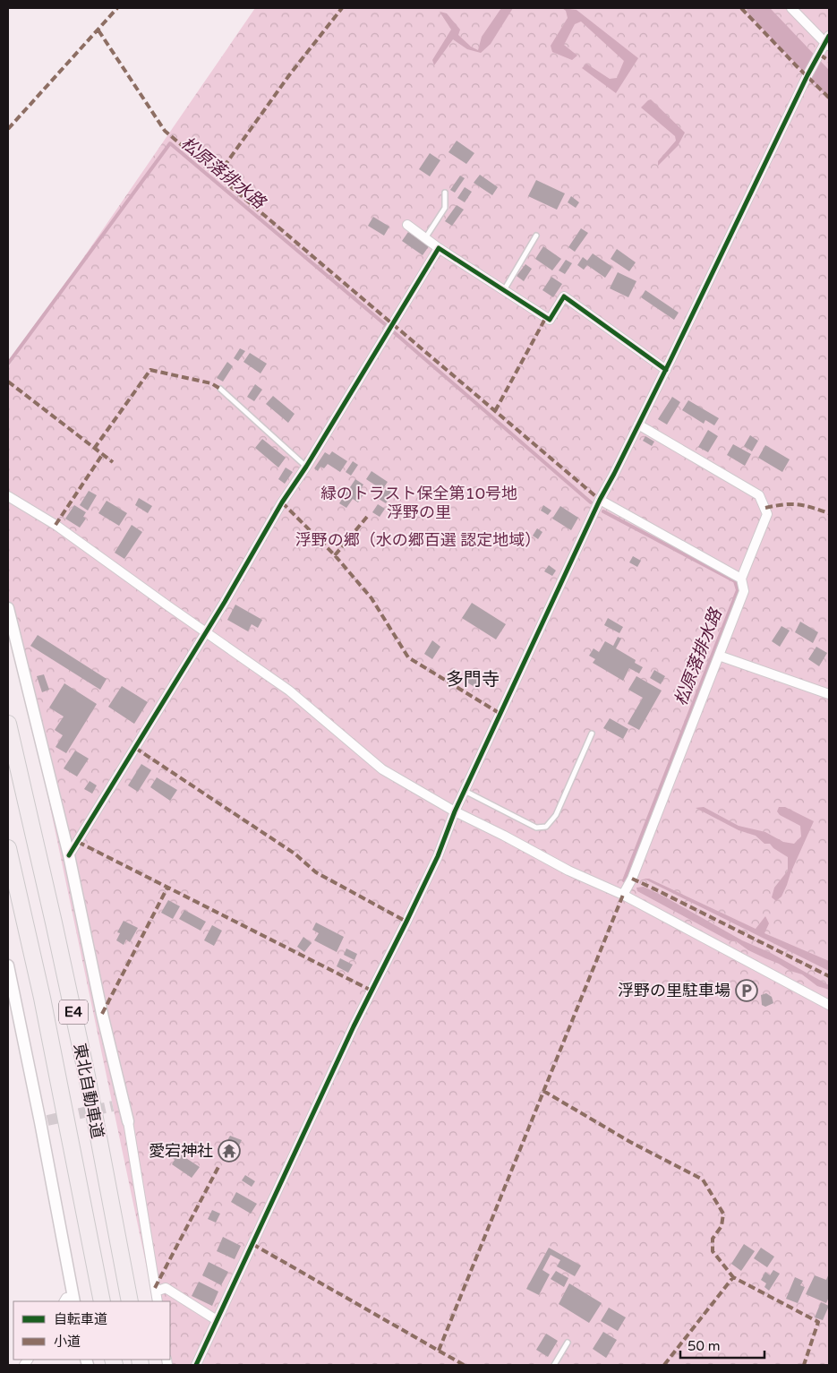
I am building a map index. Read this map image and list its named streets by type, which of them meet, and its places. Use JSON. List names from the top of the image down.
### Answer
{
  "streets": {
    "highway": ["E4", "東北自動車道"]
  },
  "districts": ["多門寺"],
  "water": ["松原落排水路"],
  "parks": ["緑のトラスト保全第10号地 浮野の里", "浮野の郷（水の郷百選 認定地域）"],
  "places": {
    "parking": ["浮野の里駐車場"],
    "temple": ["愛宕神社"]
  },
  "legend": ["自転車道", "小道"],
  "scale_bar": "50 m"
}
